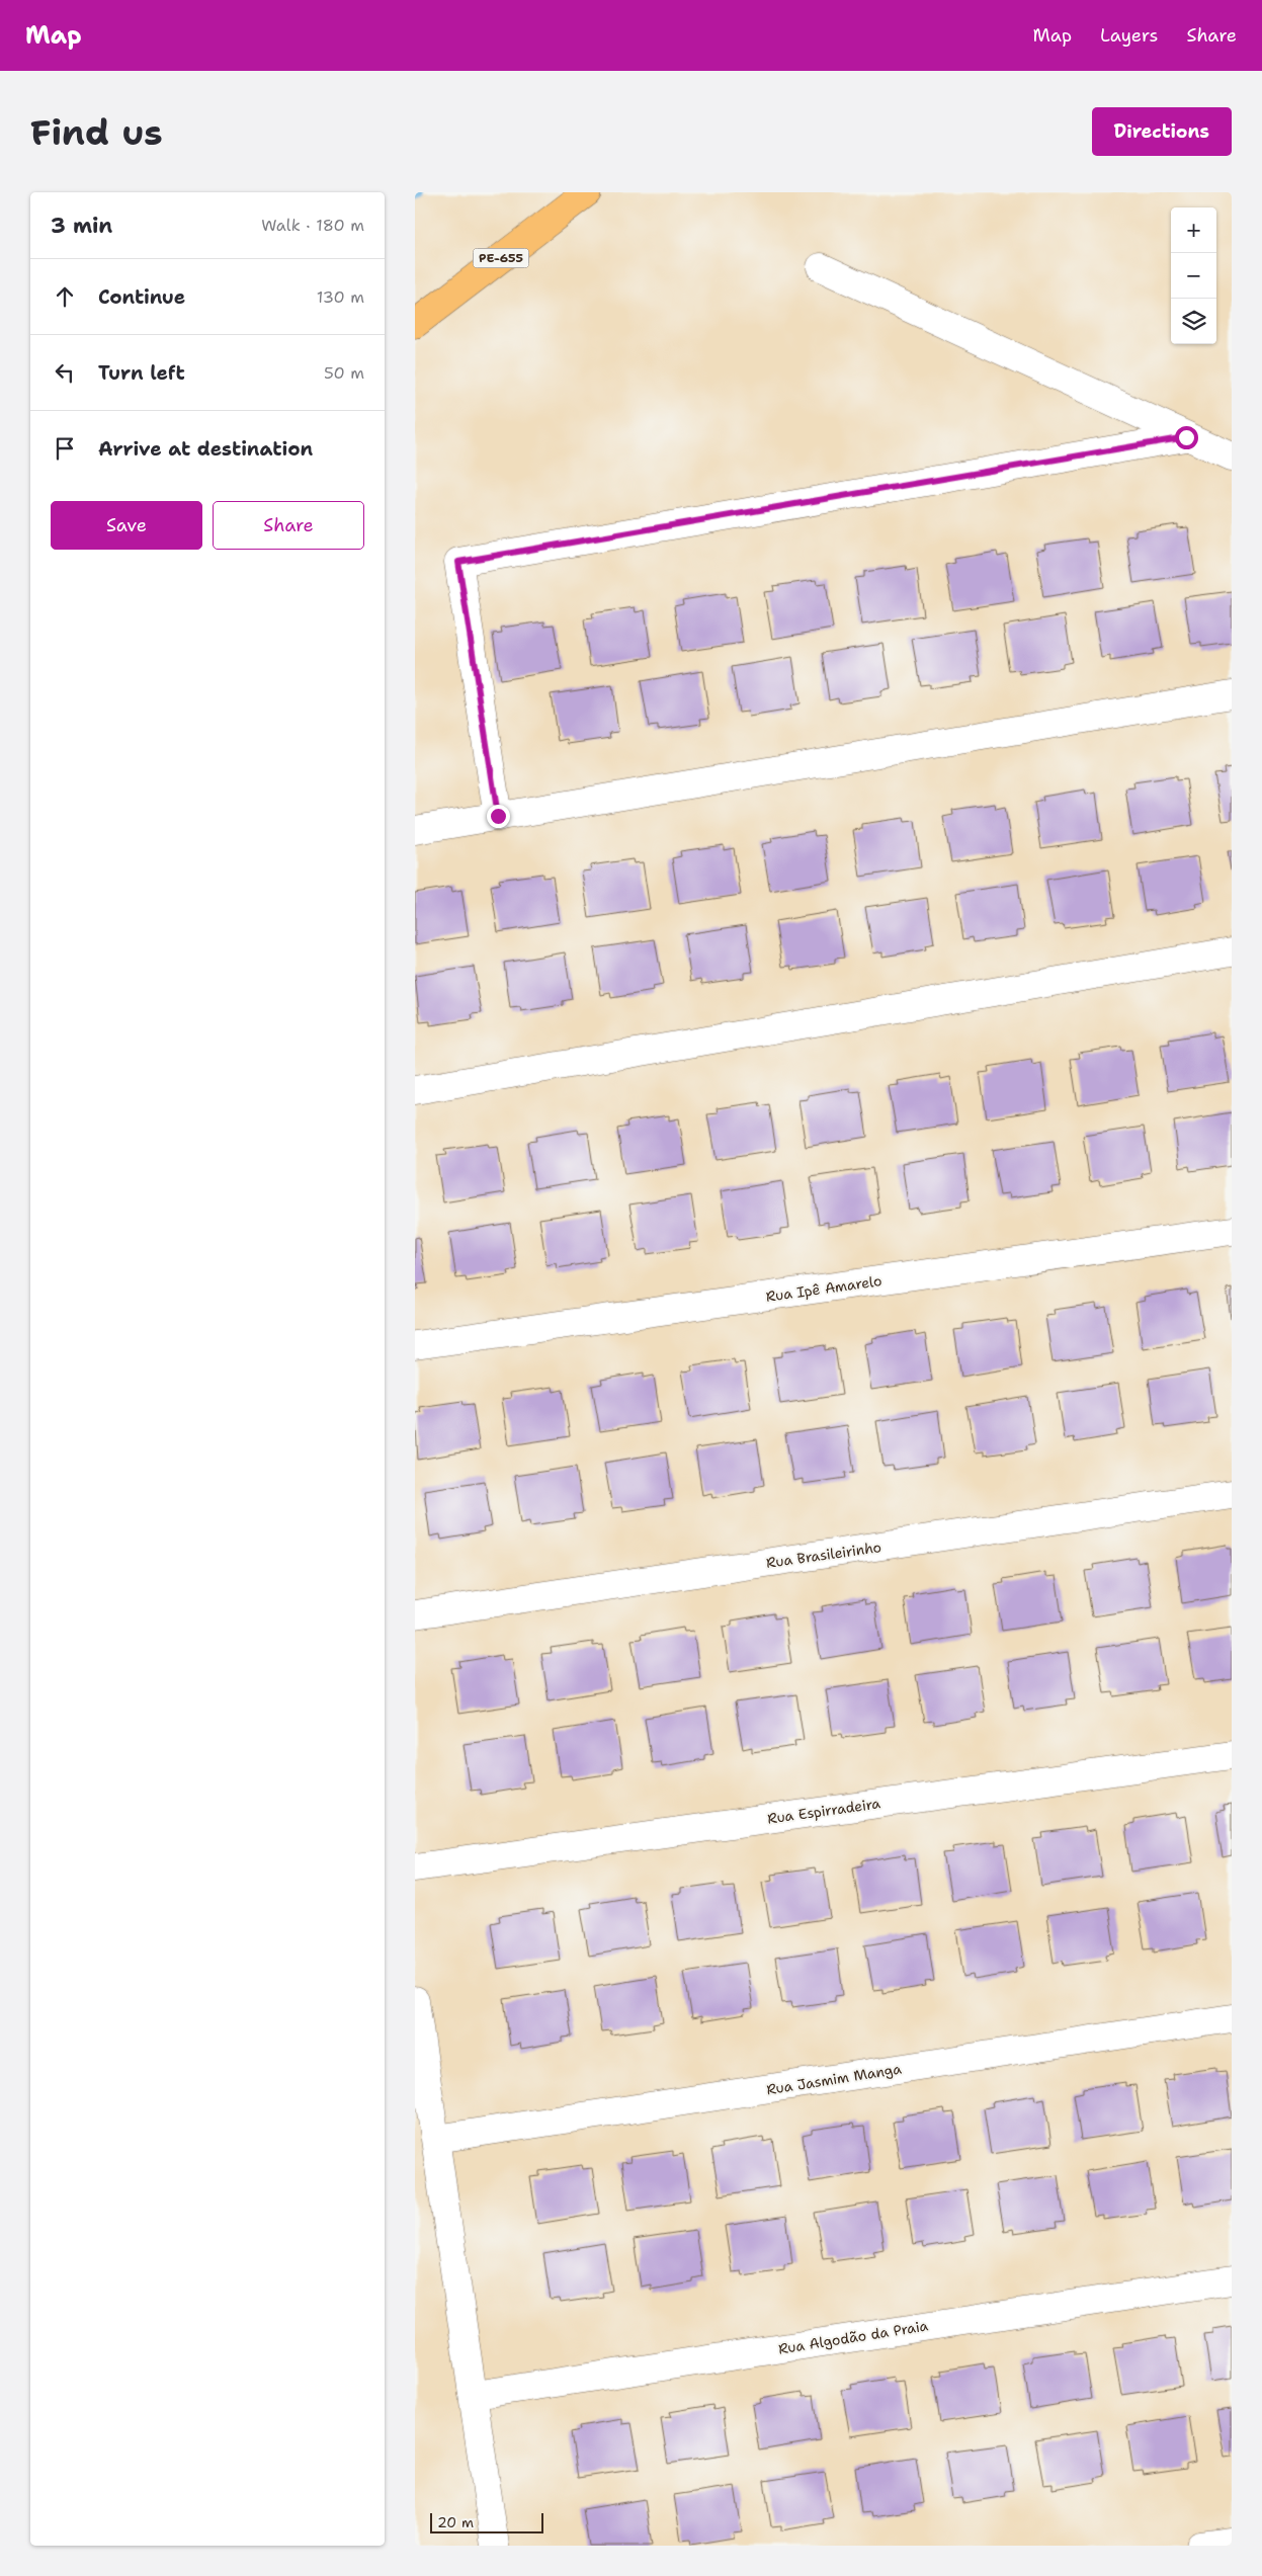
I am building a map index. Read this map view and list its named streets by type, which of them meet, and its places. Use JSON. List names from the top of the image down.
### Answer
{
  "streets": {
    "main road": ["PE-655"],
    "street": [
      "Rua Ipê Amarelo",
      "Rua Brasileirinho",
      "Rua Espirradeira",
      "Rua Jasmim Manga",
      "Rua Algodão da Praia"
    ]
  },
  "scale_bar": "20 m",
  "page": {
    "header": "Map",
    "nav": ["Map", "Layers", "Share"],
    "buttons": [
      "Directions",
      ["Save", "Share"]
    ],
    "title": "Find us",
    "heading": ["3 min", "Walk · 180 m"],
    "map_buttons": ["+", "−"],
    "list": [
      ["Continue", "130 m"],
      ["Turn left", "50 m"],
      "Arrive at destination"
    ],
    "scale": "20 m"
  }
}
